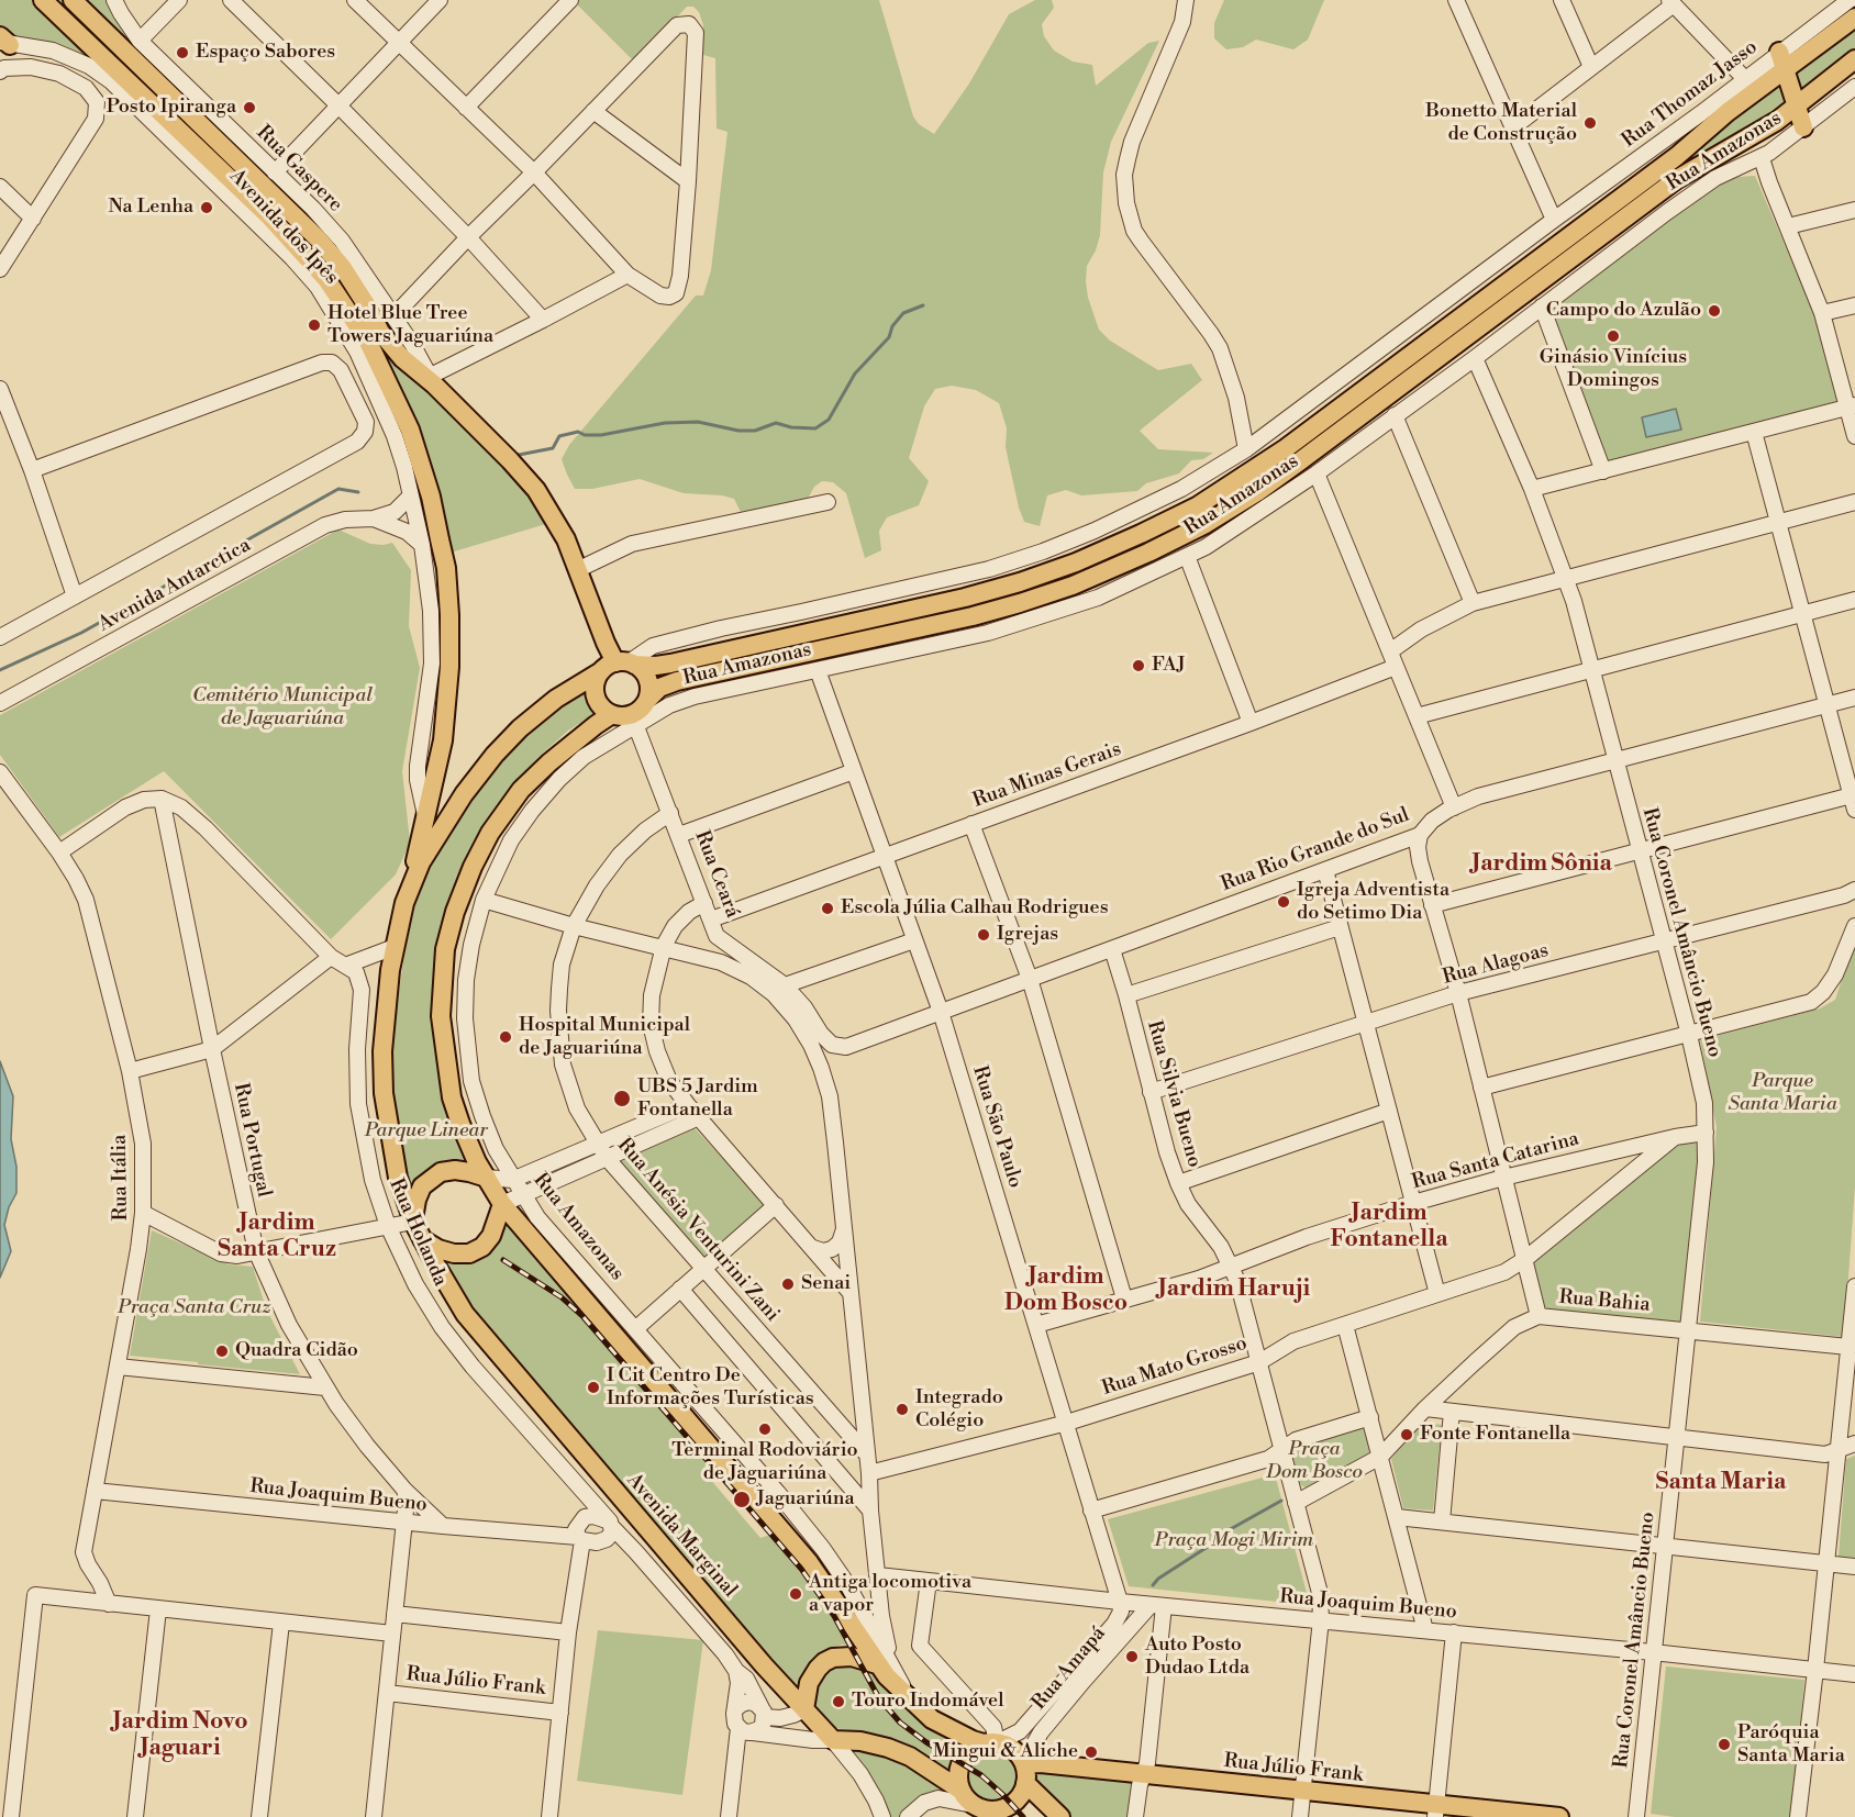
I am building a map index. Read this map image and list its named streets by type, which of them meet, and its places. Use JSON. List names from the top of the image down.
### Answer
{
  "streets": {
    "main road": ["Avenida Marginal", "Rua Júlio Frank"],
    "street": [
      "Rua Thomaz Jasso",
      "Rua Amazonas",
      "Rua Gaspere",
      "Avenida dos Ipês",
      "Avenida Antarctica",
      "Rua Minas Gerais",
      "Rua Rio Grande do Sul",
      "Rua Ceará",
      "Rua Coronel Amâncio Bueno",
      "Rua Alagoas",
      "Rua Silvia Bueno",
      "Rua São Paulo",
      "Rua Portugal",
      "Rua Santa Catarina",
      "Rua Itália",
      "Rua Anésia Venturini Zani",
      "Rua Holanda",
      "Rua Bahia",
      "Rua Mato Grosso",
      "Rua Joaquim Bueno",
      "Rua Amapá"
    ]
  },
  "crossings": [
    ["Rua Thomaz Jasso", "Rua Amazonas"],
    ["Rua Thomaz Jasso", "Rua Ceará"],
    ["Rua Amazonas", "Rua Ceará"],
    ["Rua Amazonas", "Rua Coronel Amâncio Bueno"],
    ["Rua Amazonas", "Rua São Paulo"],
    ["Avenida dos Ipês", "Avenida Antarctica"],
    ["Rua Minas Gerais", "Rua Ceará"],
    ["Rua Minas Gerais", "Rua São Paulo"],
    ["Rua Rio Grande do Sul", "Rua Ceará"],
    ["Rua Rio Grande do Sul", "Rua Coronel Amâncio Bueno"],
    ["Rua Rio Grande do Sul", "Rua Silvia Bueno"],
    ["Rua Rio Grande do Sul", "Rua São Paulo"],
    ["Rua Ceará", "Rua Anésia Venturini Zani"],
    ["Rua Coronel Amâncio Bueno", "Rua Alagoas"],
    ["Rua Coronel Amâncio Bueno", "Rua Santa Catarina"],
    ["Rua Coronel Amâncio Bueno", "Rua Bahia"],
    ["Rua Coronel Amâncio Bueno", "Rua Joaquim Bueno"],
    ["Rua Alagoas", "Rua Silvia Bueno"],
    ["Rua Silvia Bueno", "Rua Santa Catarina"],
    ["Rua Silvia Bueno", "Rua Bahia"],
    ["Rua Silvia Bueno", "Rua Mato Grosso"],
    ["Rua Silvia Bueno", "Rua Joaquim Bueno"],
    ["Rua Silvia Bueno", "Rua Júlio Frank"],
    ["Rua São Paulo", "Rua Santa Catarina"],
    ["Rua São Paulo", "Rua Mato Grosso"],
    ["Rua São Paulo", "Rua Joaquim Bueno"],
    ["Rua São Paulo", "Rua Amapá"],
    ["Rua Portugal", "Rua Joaquim Bueno"],
    ["Rua Santa Catarina", "Rua Mato Grosso"],
    ["Rua Itália", "Rua Joaquim Bueno"],
    ["Rua Joaquim Bueno", "Rua Amapá"],
    ["Rua Amapá", "Rua Júlio Frank"]
  ],
  "districts": [
    "Jardim Sônia",
    "Jardim Fontanella",
    "Jardim Santa Cruz",
    "Jardim Dom Bosco",
    "Jardim Haruji",
    "Santa Maria",
    "Jardim Novo Jaguari"
  ],
  "parks": [
    "Cemitério Municipal de Jaguariúna",
    "Parque Santa Maria",
    "Parque Linear",
    "Praça Santa Cruz",
    "Praça Dom Bosco",
    "Praça Mogi Mirim"
  ],
  "places": [
    "Espaço Sabores",
    "Posto Ipiranga",
    "Bonetto Material de Construção",
    "Na Lenha",
    "Campo do Azulão",
    "Hotel Blue Tree Towers Jaguariúna",
    "Ginásio Vinícius Domingos",
    "FAJ",
    "Igreja Adventista do Setimo Dia",
    "Escola Júlia Calhau Rodrigues",
    "Igrejas",
    "Hospital Municipal de Jaguariúna",
    "UBS 5 Jardim Fontanella",
    "Senai",
    "Quadra Cidão",
    "I Cit Centro De Informações Turísticas",
    "Integrado Colégio",
    "Terminal Rodoviário de Jaguariúna",
    "Fonte Fontanella",
    "Jaguariúna",
    "Antiga locomotiva a vapor",
    "Auto Posto Dudao Ltda",
    "Touro Indomável",
    "Paróquia Santa Maria",
    "Mingui & Aliche"
  ]
}
